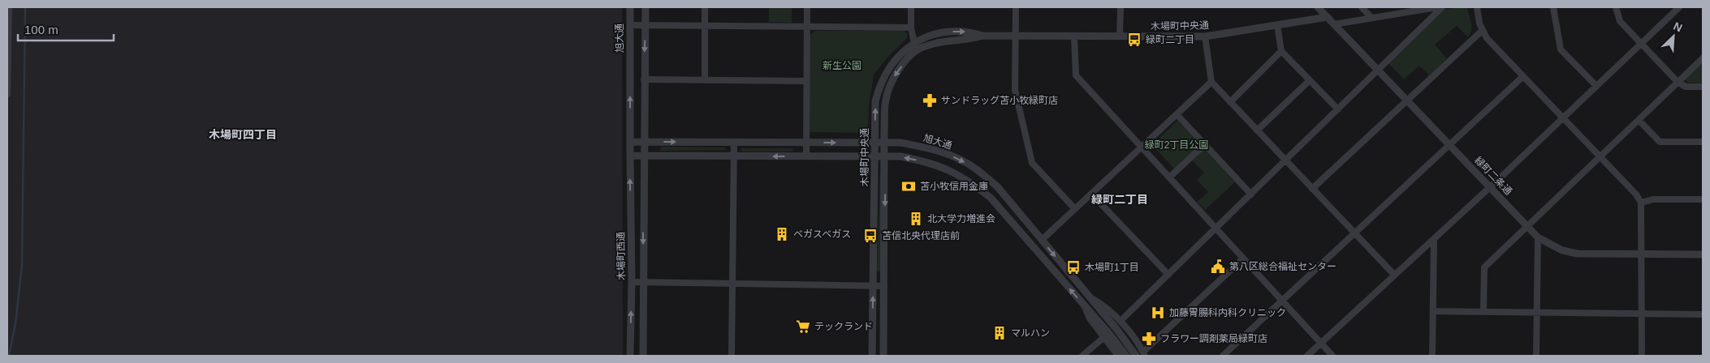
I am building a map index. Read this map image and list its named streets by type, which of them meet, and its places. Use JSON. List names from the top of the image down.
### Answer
{
  "streets": {
    "street": [
      "木場町中央通",
      "旭大通",
      "緑町二条通",
      "木場町西通"
    ]
  },
  "crossings": [
    ["木場町中央通", "旭大通"],
    ["木場町中央通", "緑町二条通"],
    ["旭大通", "木場町西通"]
  ],
  "districts": ["木場町四丁目", "緑町二丁目"],
  "parks": ["新生公園", "緑町2丁目公園"],
  "places": {
    "bus stop": ["緑町二丁目", "苫信北央代理店前", "木場町1丁目"],
    "pharmacy": ["サンドラッグ苫小牧緑町店", "フラワー調剤薬局緑町店"],
    "bank": ["苫小牧信用金庫"],
    "building": ["北大学力増進会", "ベガスベガス", "マルハン"],
    "public building": ["第八区総合福祉センター"],
    "hospital": ["加藤胃腸科内科クリニック"],
    "supermarket": ["テックランド"]
  },
  "scale_bar": "100 m",
  "north": "top right"
}
